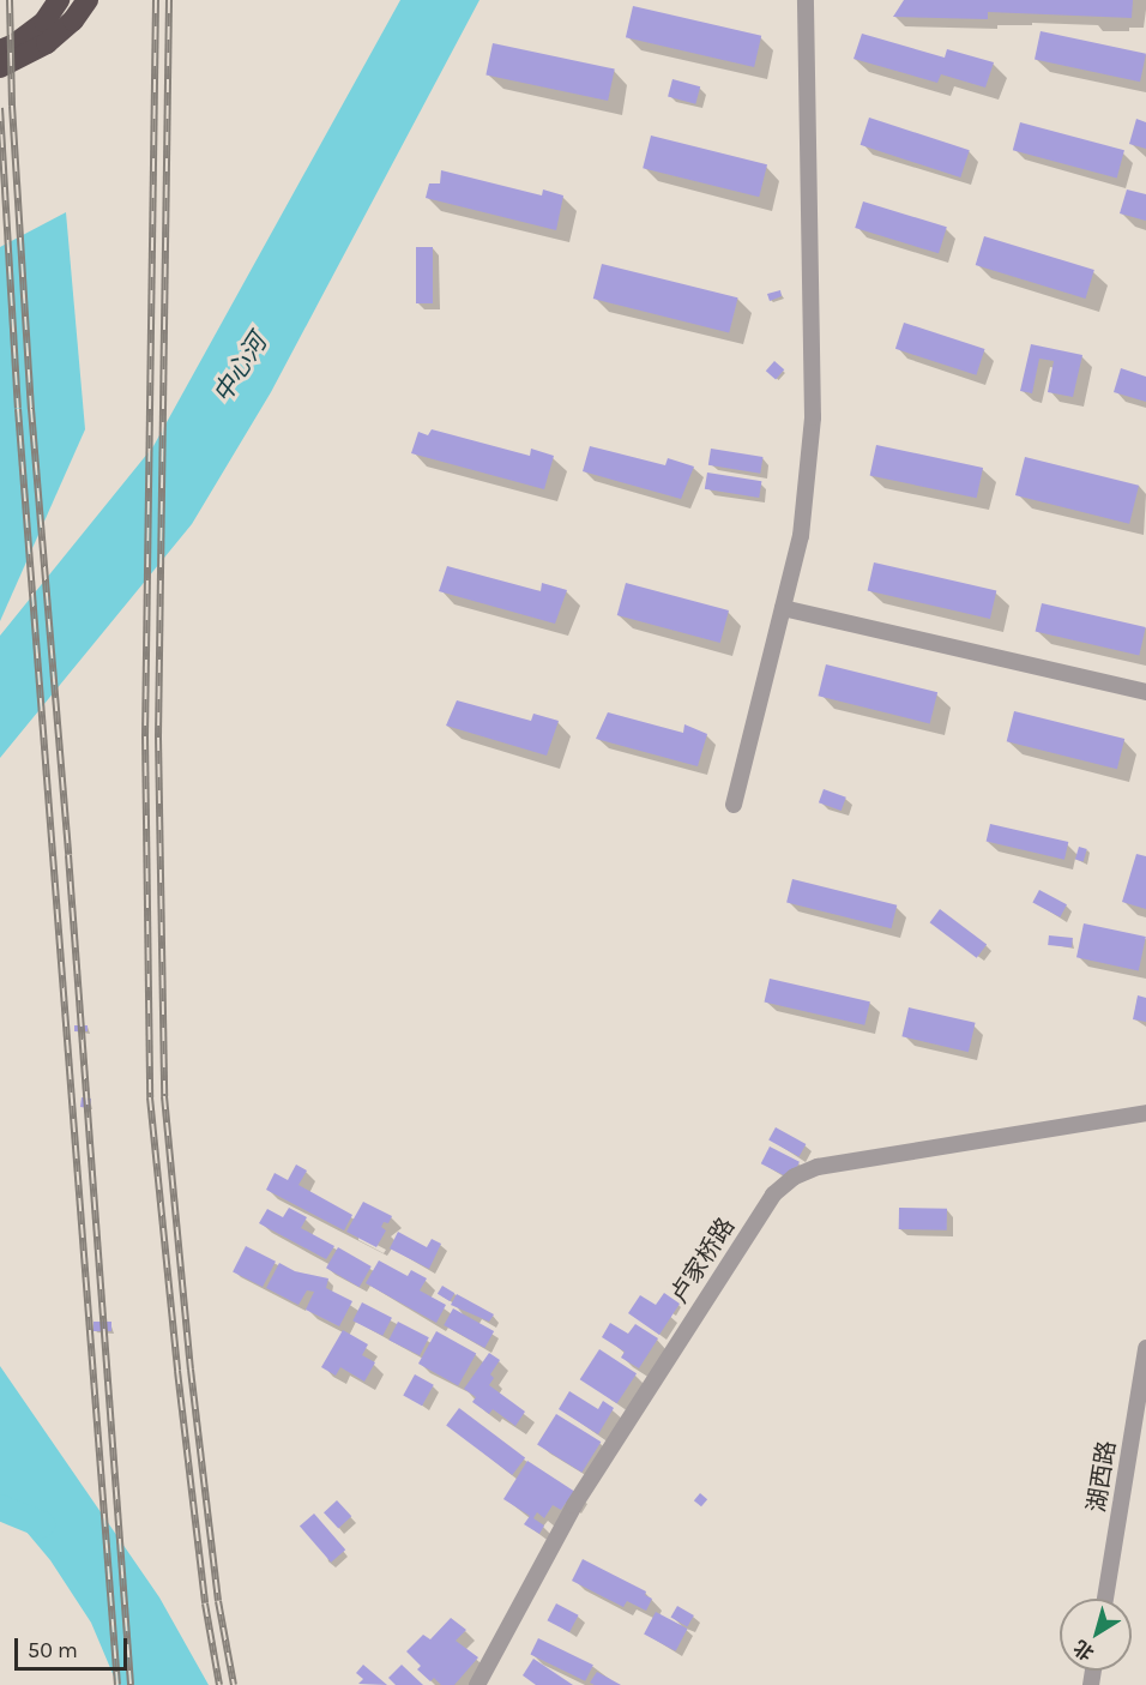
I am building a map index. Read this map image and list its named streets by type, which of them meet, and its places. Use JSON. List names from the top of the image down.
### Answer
{
  "streets": {
    "street": ["卢家桥路", "湖西路"]
  },
  "water": ["中心河"],
  "scale_bar": "50 m",
  "north": "bottom left"
}
